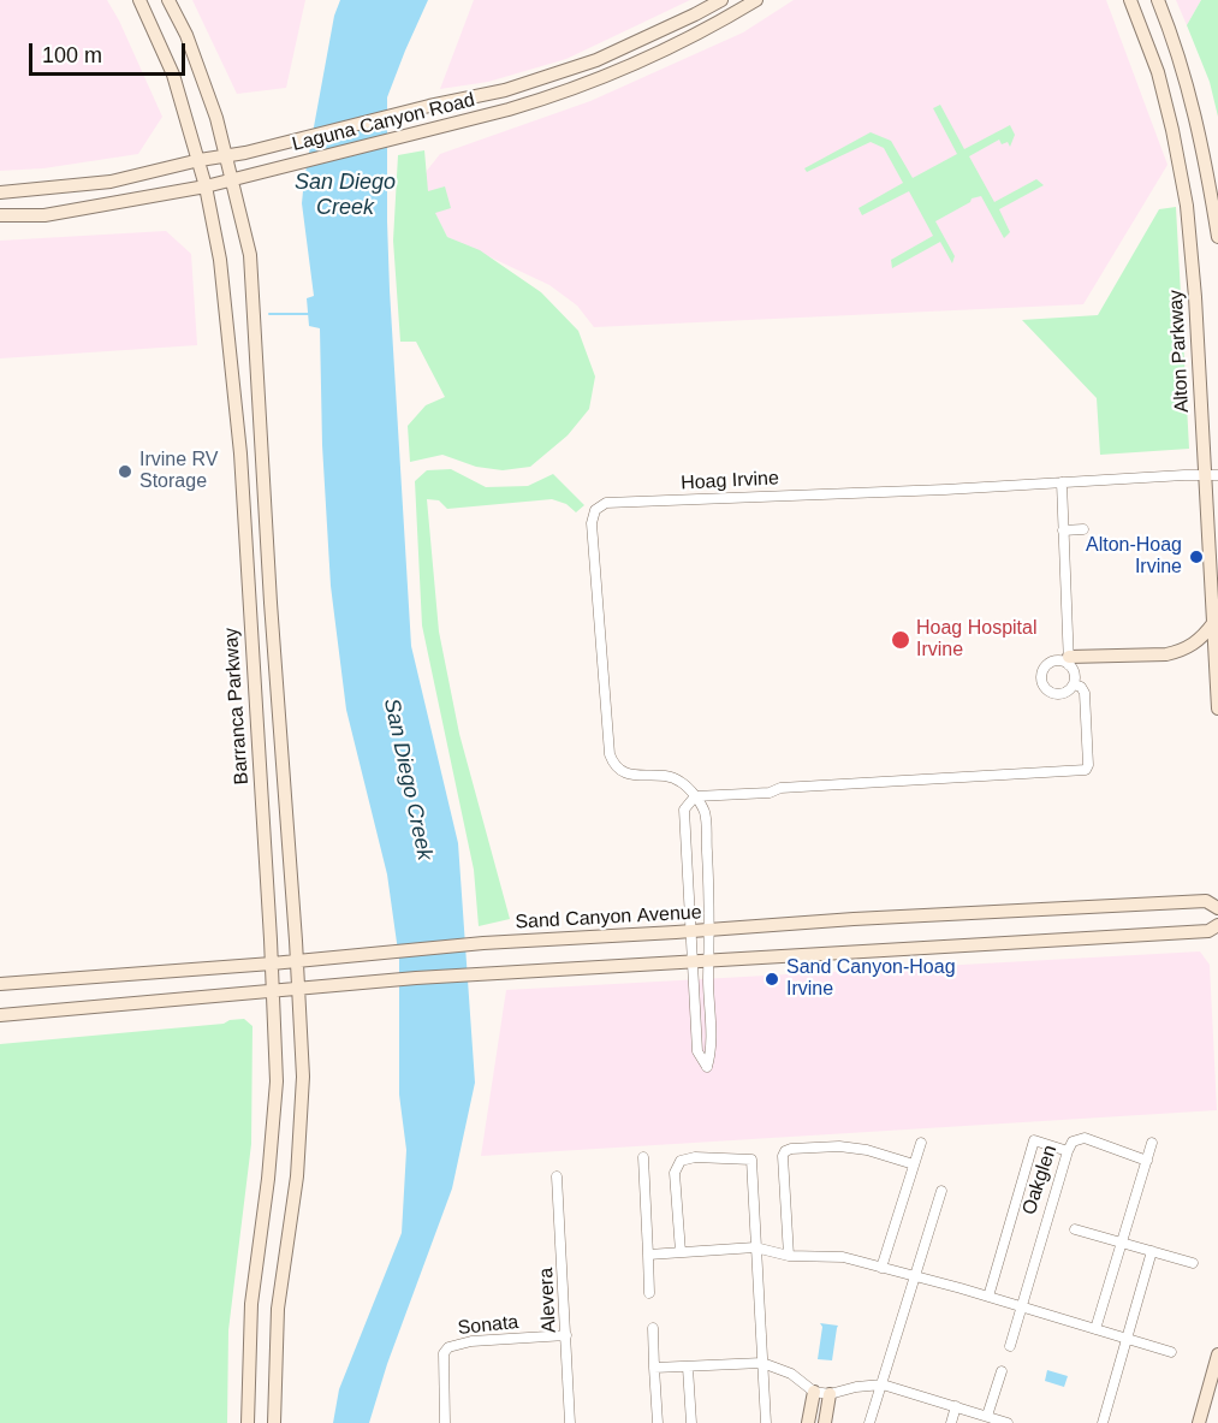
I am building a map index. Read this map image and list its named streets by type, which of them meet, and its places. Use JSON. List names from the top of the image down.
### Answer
{
  "streets": {
    "main road": [
      "Laguna Canyon Road",
      "Alton Parkway",
      "Barranca Parkway",
      "Sand Canyon Avenue"
    ],
    "street": [
      "Hoag Irvine",
      "Oakglen",
      "Alevera",
      "Sonata"
    ]
  },
  "crossings": [
    ["Laguna Canyon Road", "Barranca Parkway"],
    ["Alton Parkway", "Hoag Irvine"],
    ["Barranca Parkway", "Sand Canyon Avenue"],
    ["Alevera", "Sonata"]
  ],
  "water": ["San Diego Creek"],
  "places": [
    "Irvine RV Storage",
    "Alton-Hoag Irvine",
    "Hoag Hospital Irvine",
    "Sand Canyon-Hoag Irvine"
  ],
  "scale_bar": "100 m"
}
